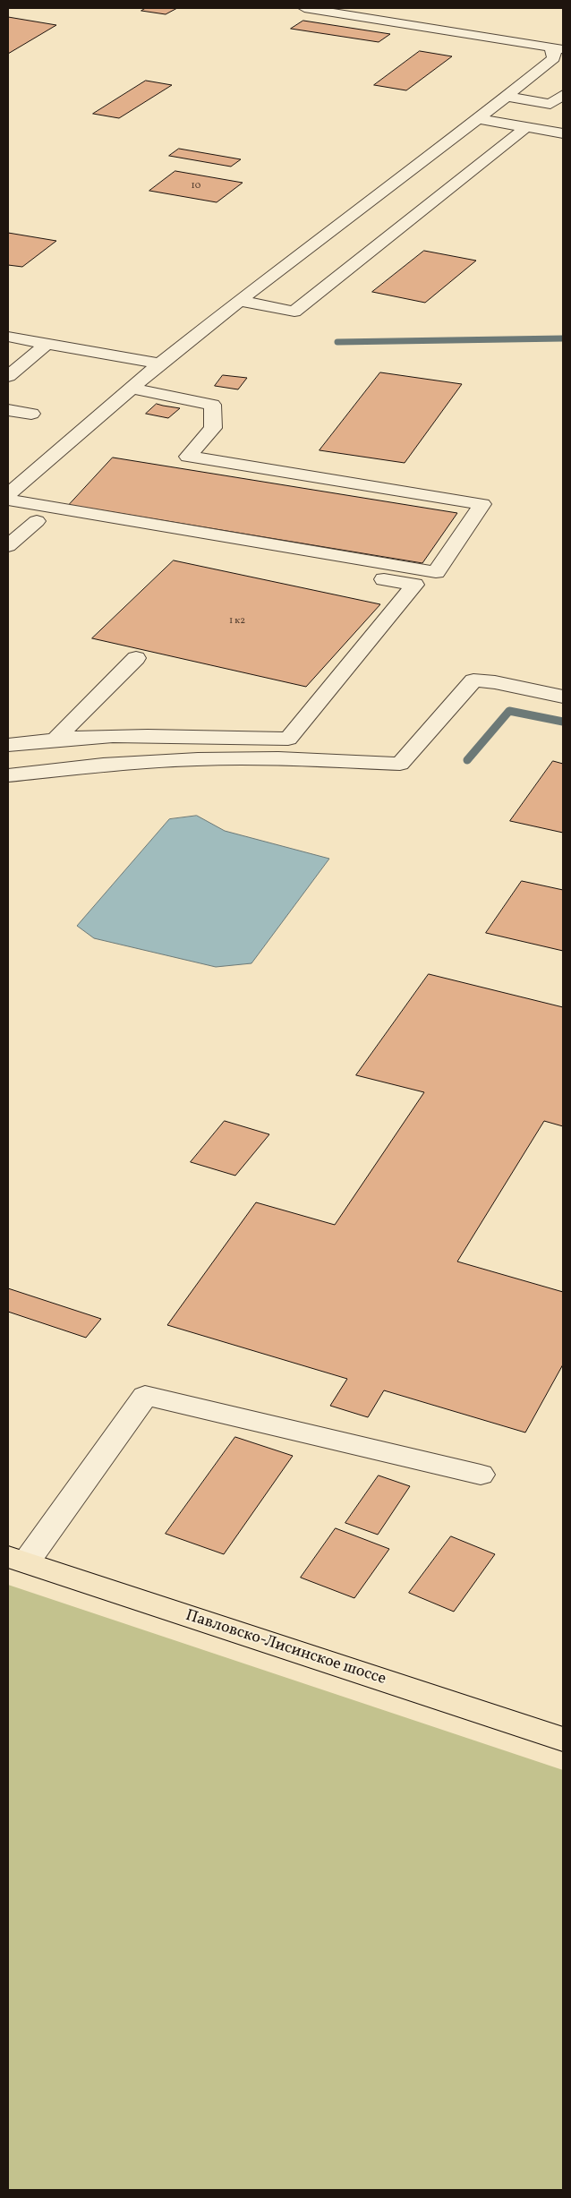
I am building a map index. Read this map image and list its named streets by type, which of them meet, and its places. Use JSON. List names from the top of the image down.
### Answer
{
  "streets": {
    "main road": ["Павловско-Лисинское шоссе"]
  },
  "house_numbers": ["10", "1 к2"]
}
